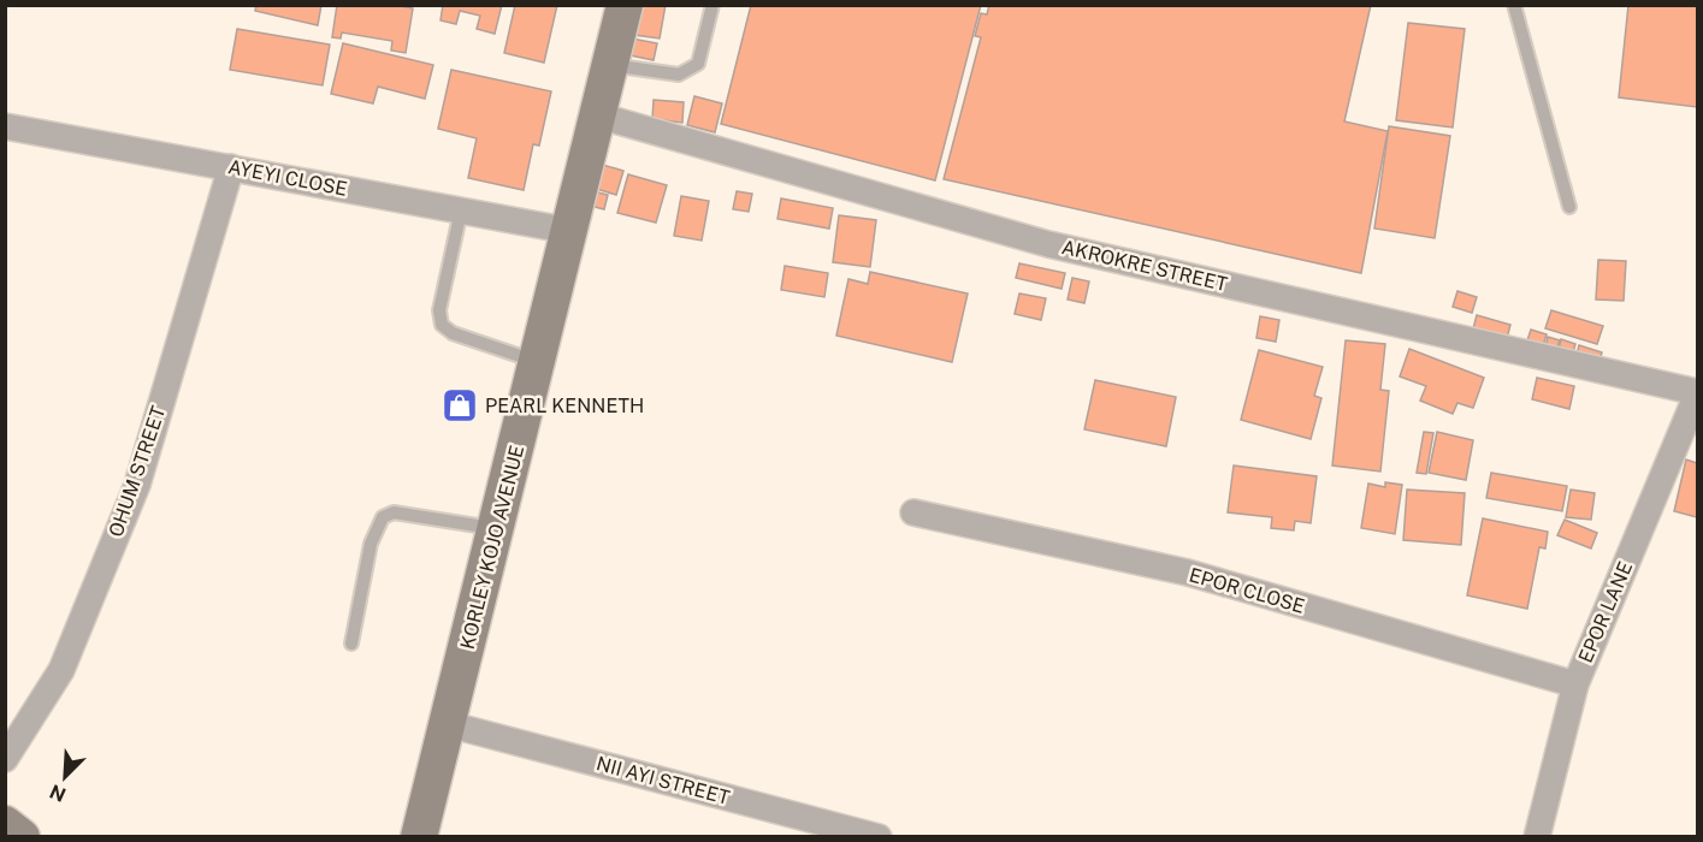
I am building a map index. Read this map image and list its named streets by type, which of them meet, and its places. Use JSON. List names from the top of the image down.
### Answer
{
  "streets": {
    "street": [
      "AYEYI CLOSE",
      "AKROKRE STREET",
      "OHUM STREET",
      "KORLEY KOJO AVENUE",
      "EPOR CLOSE",
      "EPOR LANE",
      "NII AYI STREET"
    ]
  },
  "crossings": [
    ["AYEYI CLOSE", "OHUM STREET"],
    ["AYEYI CLOSE", "KORLEY KOJO AVENUE"],
    ["AKROKRE STREET", "KORLEY KOJO AVENUE"],
    ["AKROKRE STREET", "EPOR LANE"],
    ["KORLEY KOJO AVENUE", "NII AYI STREET"],
    ["EPOR CLOSE", "EPOR LANE"]
  ],
  "places": {
    "shop": ["PEARL KENNETH"]
  },
  "north": "bottom left"
}
